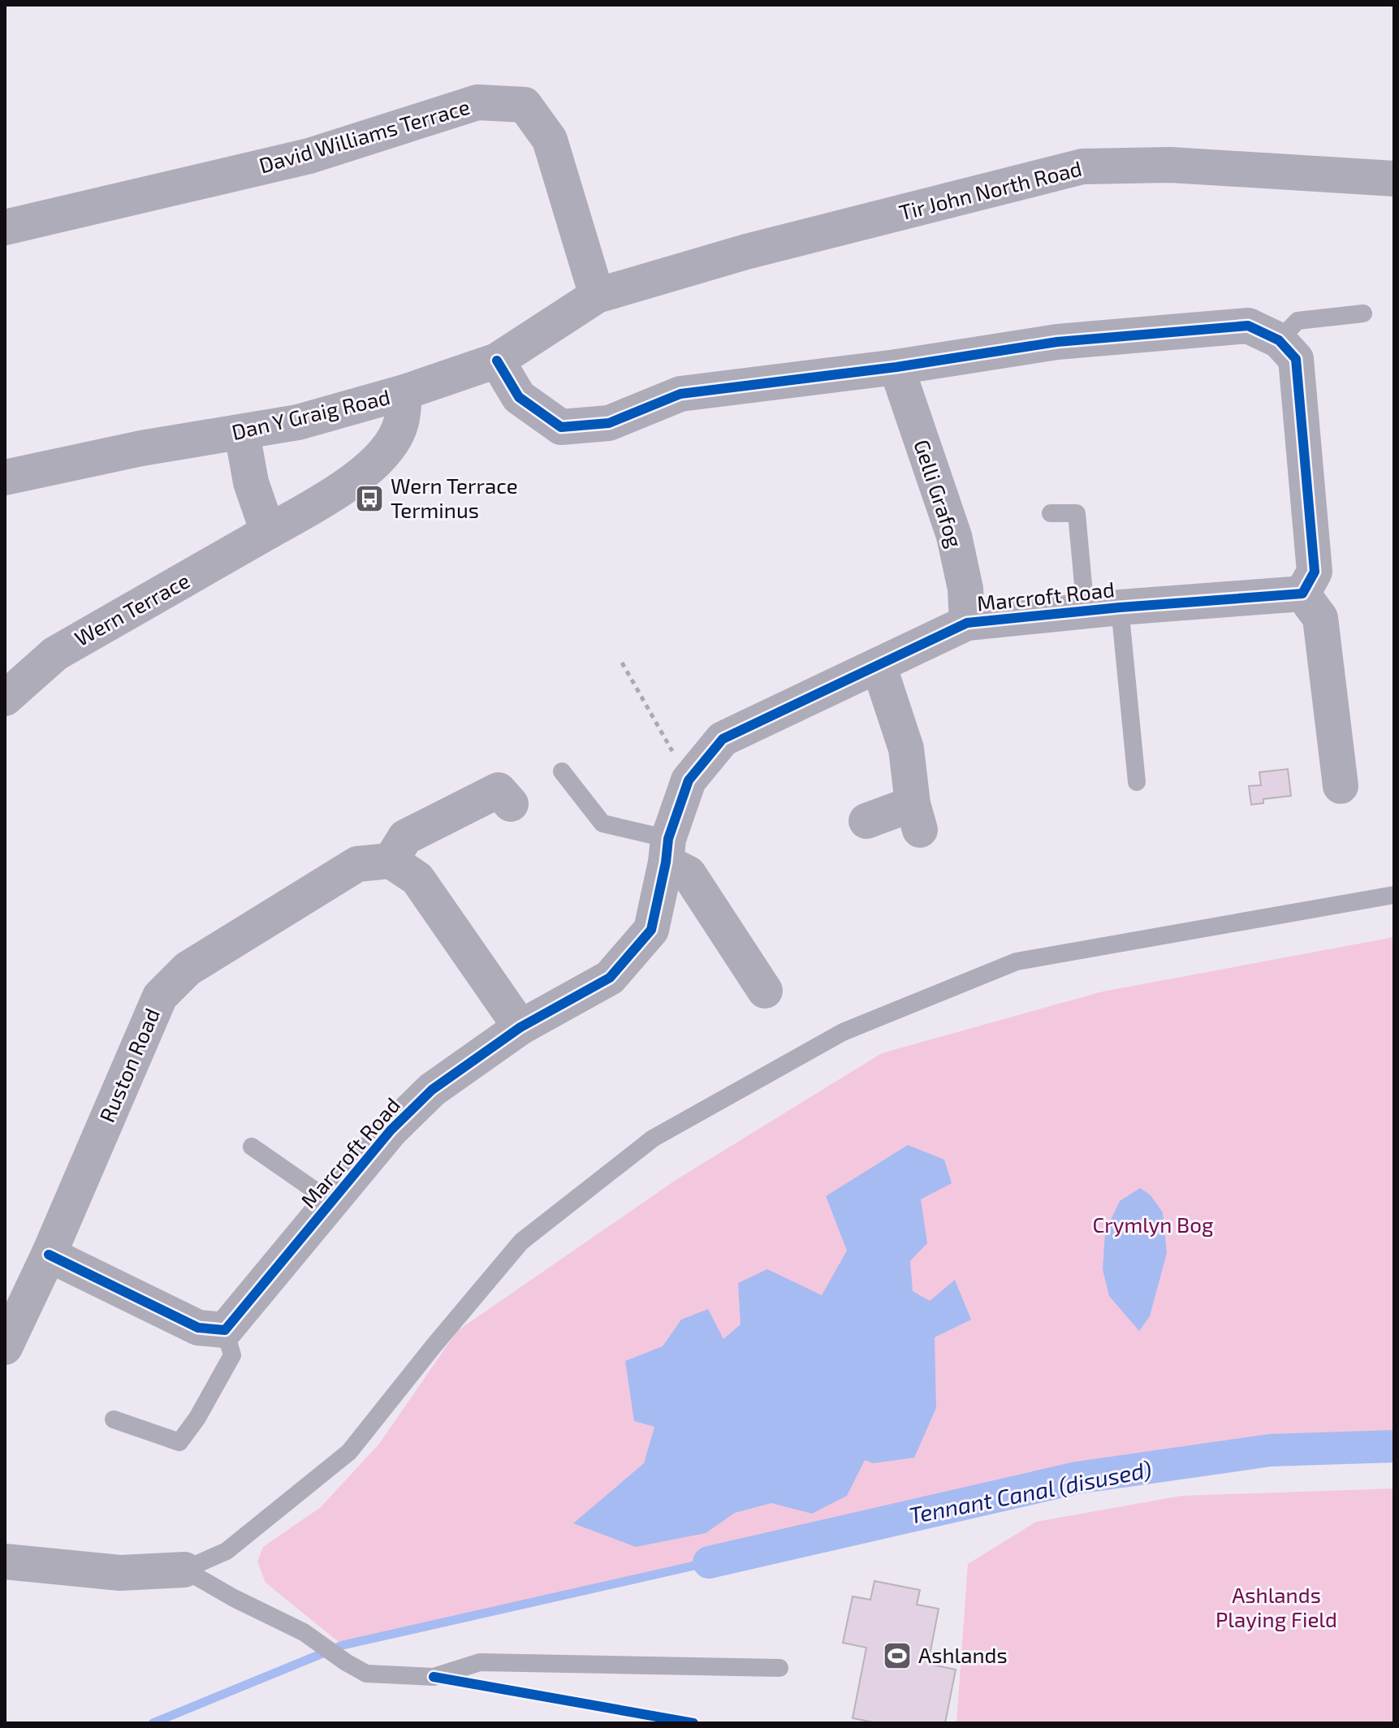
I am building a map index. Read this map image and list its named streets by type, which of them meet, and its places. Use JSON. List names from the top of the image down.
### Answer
{
  "streets": {
    "street": [
      "David Williams Terrace",
      "Tir John North Road",
      "Dan Y Graig Road",
      "Gelli Grafog",
      "Marcroft Road",
      "Wern Terrace",
      "Ruston Road"
    ]
  },
  "crossings": [
    ["David Williams Terrace", "Tir John North Road"],
    ["David Williams Terrace", "Dan Y Graig Road"],
    ["Tir John North Road", "Dan Y Graig Road"],
    ["Dan Y Graig Road", "Wern Terrace"],
    ["Gelli Grafog", "Marcroft Road"]
  ],
  "water": ["Tennant Canal (disused)"],
  "parks": ["Crymlyn Bog", "Ashlands Playing Field"],
  "places": {
    "bus stop": ["Wern Terrace Terminus"],
    "sports": ["Ashlands"]
  }
}
